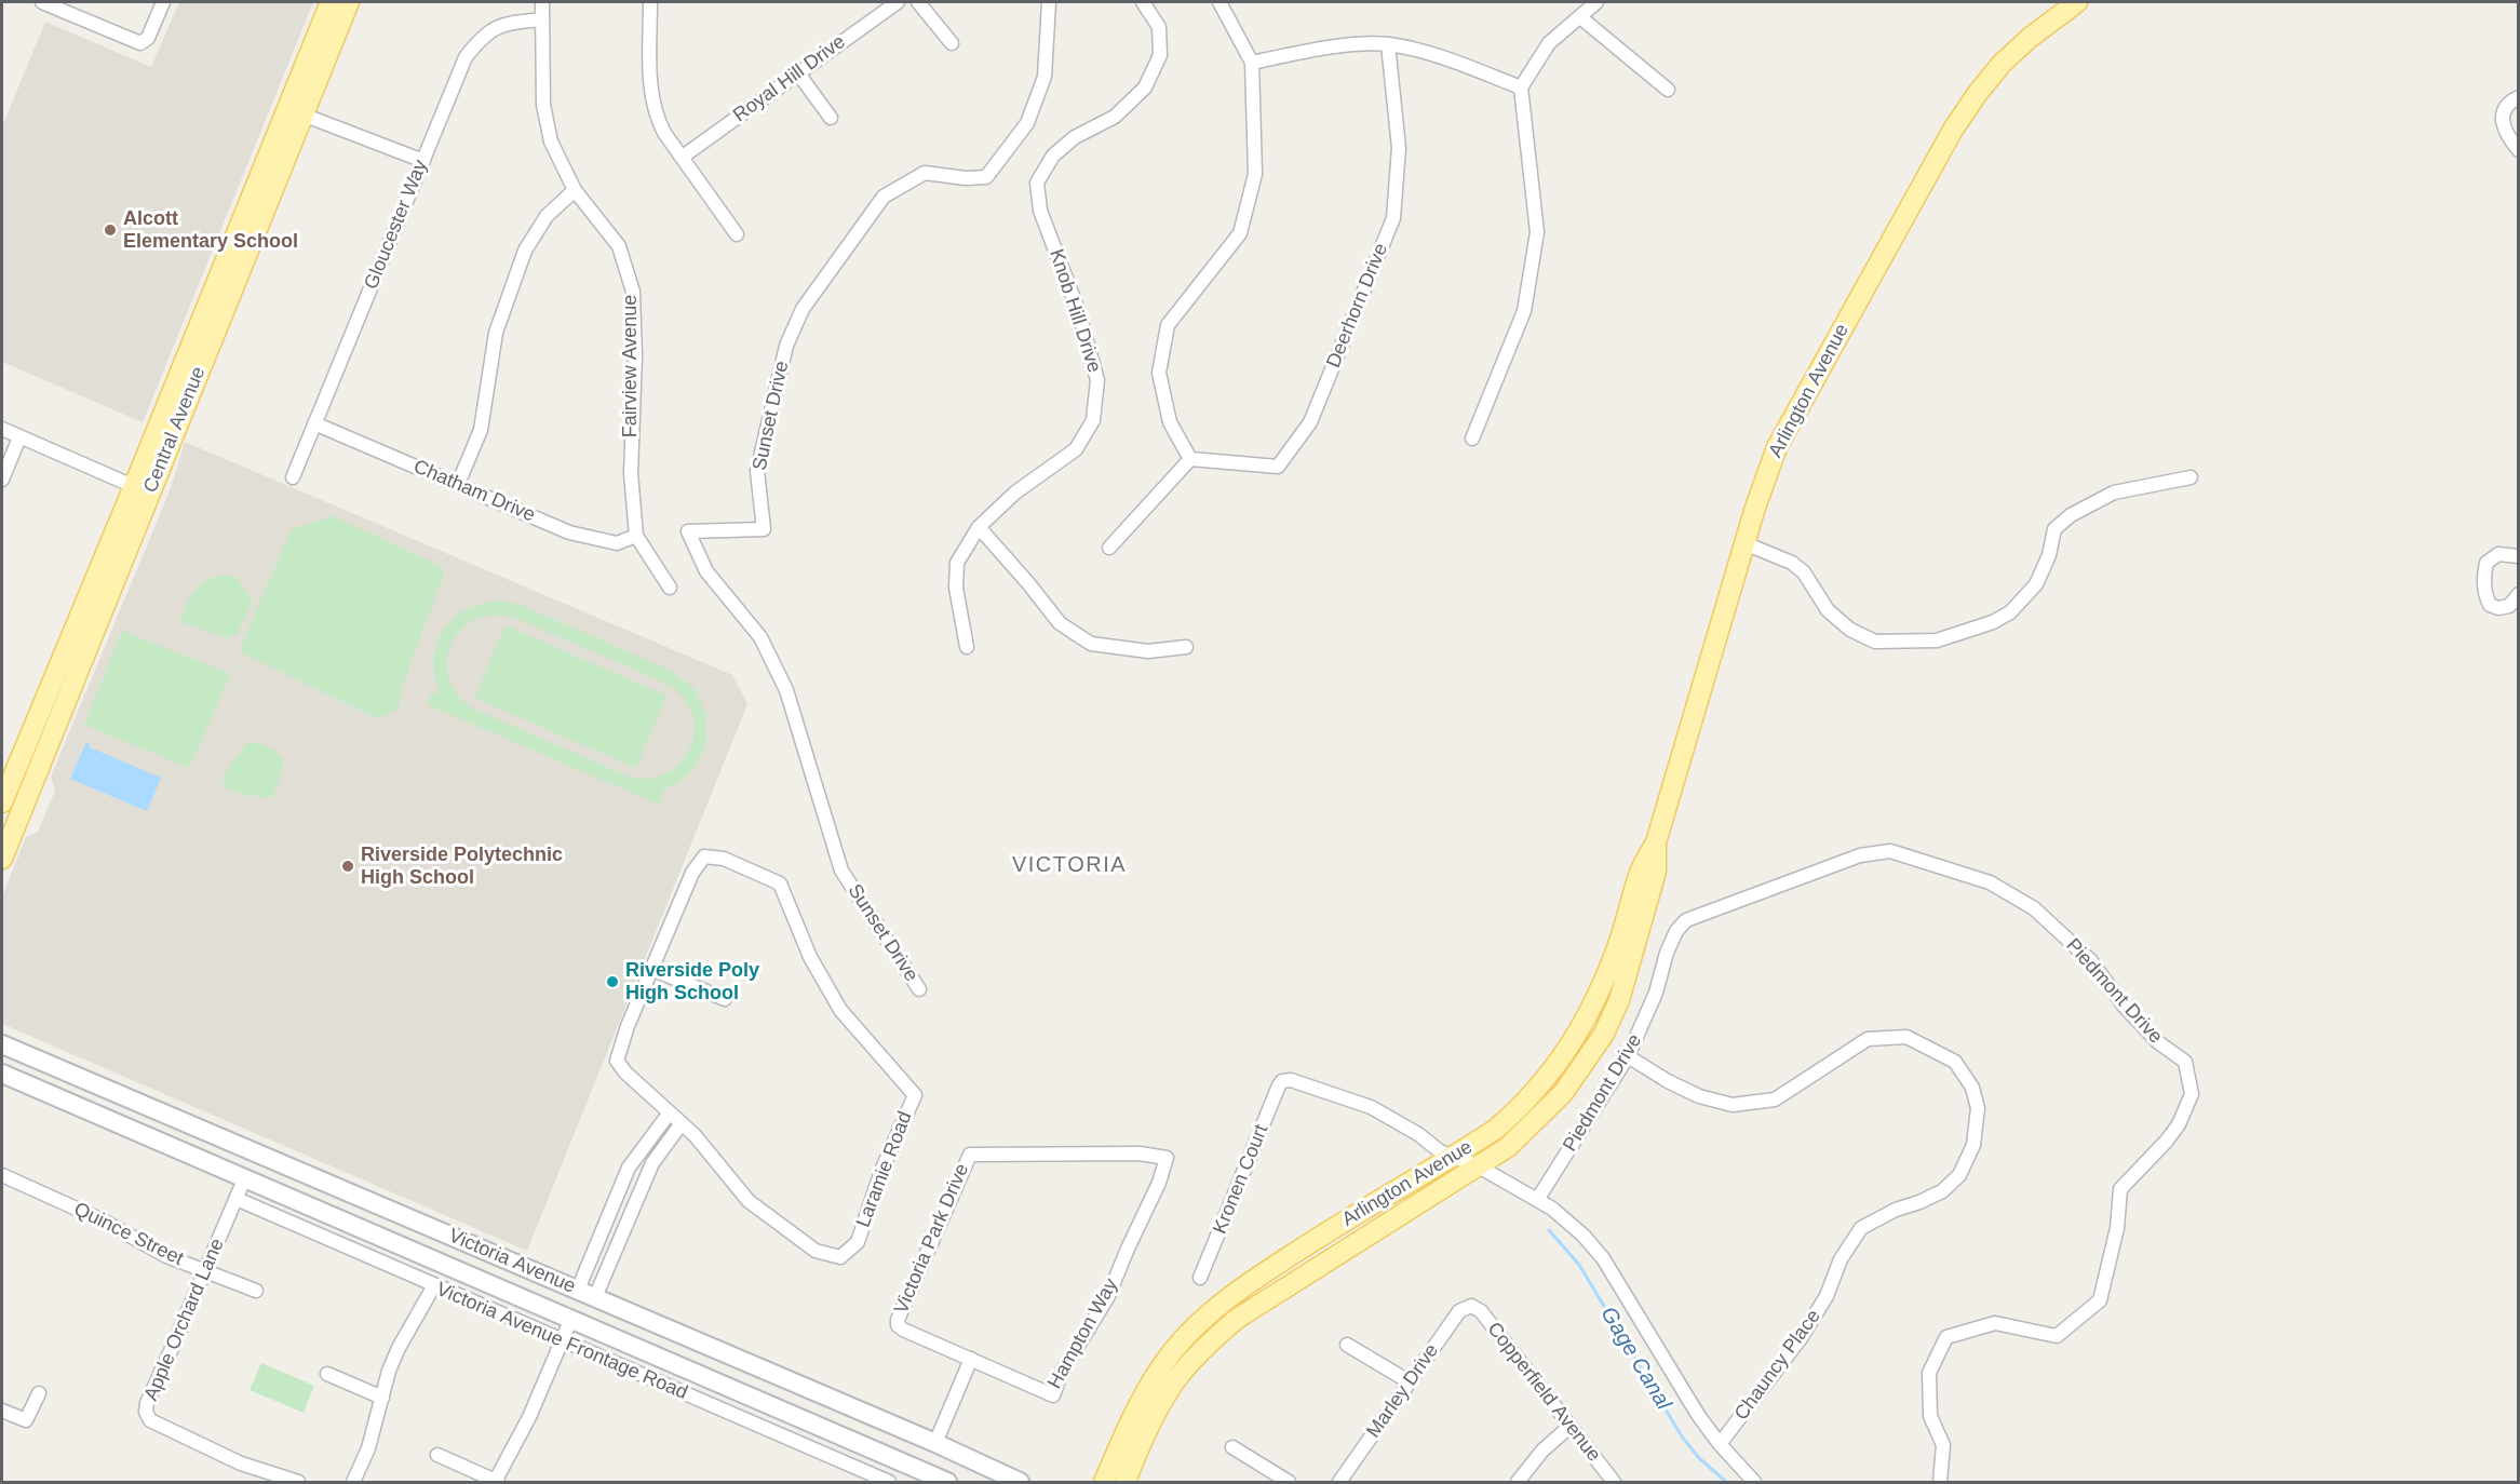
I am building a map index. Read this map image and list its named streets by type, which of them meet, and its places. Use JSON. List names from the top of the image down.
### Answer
{
  "streets": {
    "main road": ["Arlington Avenue", "Central Avenue", "Victoria Avenue"],
    "street": [
      "Royal Hill Drive",
      "Gloucester Way",
      "Deerhorn Drive",
      "Knob Hill Drive",
      "Fairview Avenue",
      "Sunset Drive",
      "Chatham Drive",
      "Piedmont Drive",
      "Laramie Road",
      "Kronen Court",
      "Quince Street",
      "Victoria Park Drive",
      "Apple Orchard Lane",
      "Hampton Way",
      "Victoria Avenue Frontage Road",
      "Chauncy Place",
      "Marley Drive",
      "Copperfield Avenue"
    ]
  },
  "crossings": [
    ["Gloucester Way", "Fairview Avenue"],
    ["Gloucester Way", "Chatham Drive"],
    ["Fairview Avenue", "Chatham Drive"],
    ["Arlington Avenue", "Kronen Court"],
    ["Piedmont Drive", "Chauncy Place"],
    ["Quince Street", "Apple Orchard Lane"],
    ["Victoria Park Drive", "Hampton Way"],
    ["Victoria Avenue", "Apple Orchard Lane"],
    ["Apple Orchard Lane", "Victoria Avenue Frontage Road"],
    ["Marley Drive", "Copperfield Avenue"]
  ],
  "districts": ["VICTORIA"],
  "water": ["Gage Canal"],
  "places": ["Alcott Elementary School", "Riverside Polytechnic High School", "Riverside Poly High School"]
}
